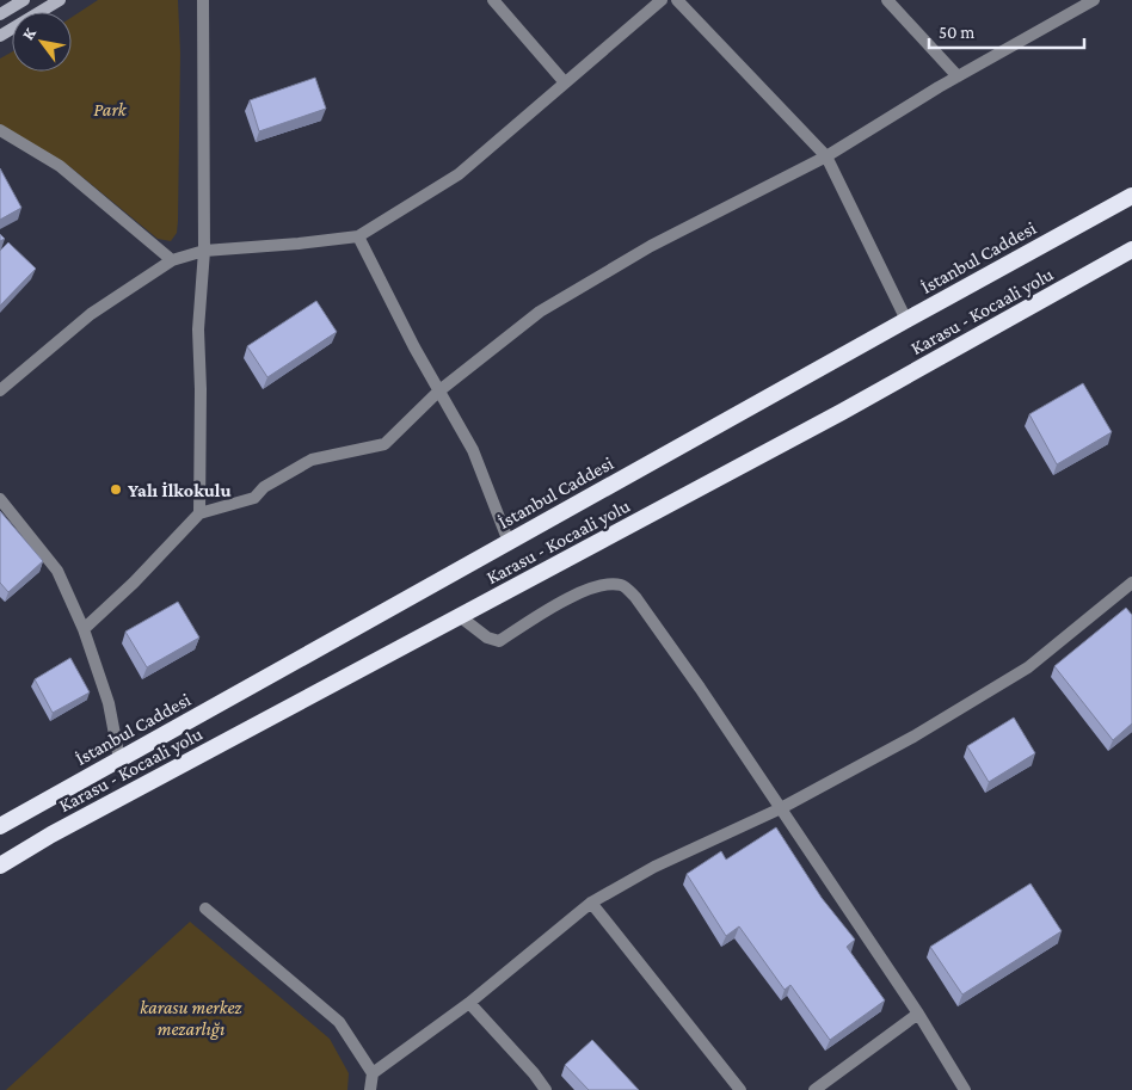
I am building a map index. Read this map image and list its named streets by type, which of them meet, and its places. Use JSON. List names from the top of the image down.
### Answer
{
  "streets": {
    "highway": ["İstanbul Caddesi", "Karasu - Kocaali yolu"]
  },
  "parks": ["Park", "karasu merkez mezarlığı"],
  "places": ["Yalı İlkokulu"],
  "scale_bar": "50 m",
  "north": "top left"
}
